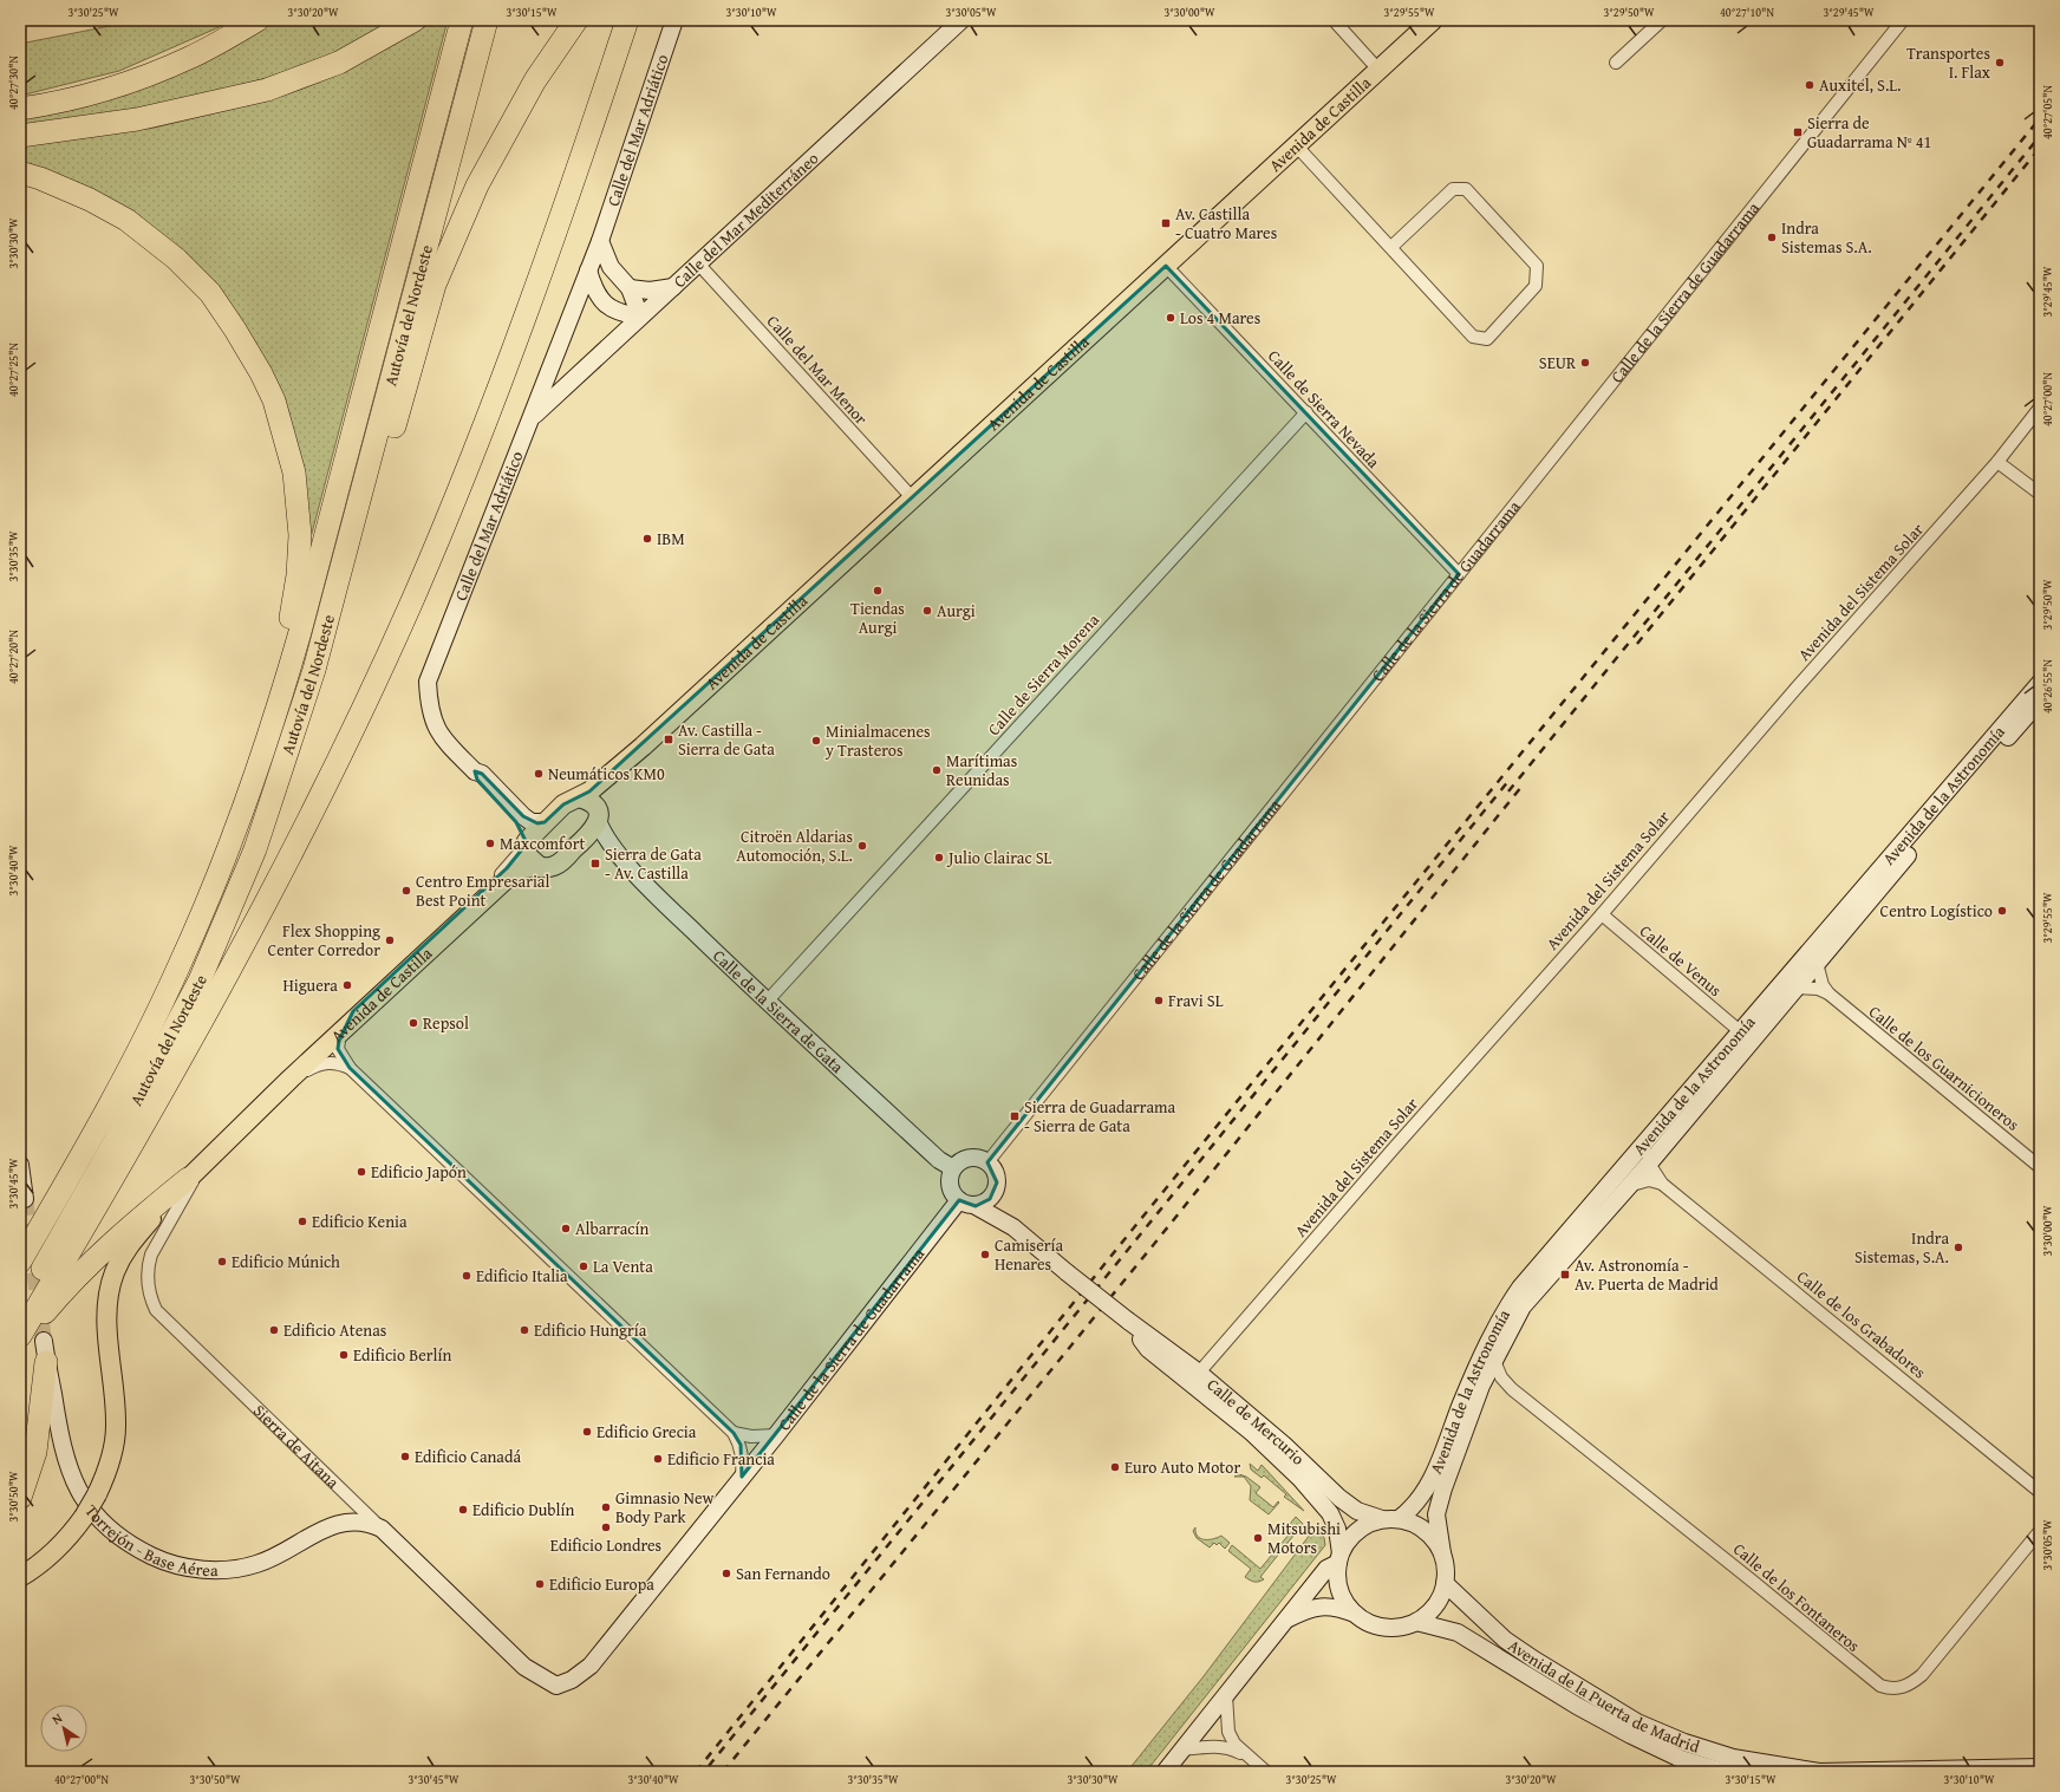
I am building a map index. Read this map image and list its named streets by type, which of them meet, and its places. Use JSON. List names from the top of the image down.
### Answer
{
  "streets": {
    "highway": ["Autovía del Nordeste"],
    "main road": ["Avenida de Castilla"],
    "street": [
      "Calle del Mar Adriático",
      "Calle del Mar Mediterráneo",
      "Calle de la Sierra de Guadarrama",
      "Calle del Mar Menor",
      "Calle de Sierra Nevada",
      "Avenida del Sistema Solar",
      "Calle de Sierra Morena",
      "Avenida de la Astronomía",
      "Calle de Venus",
      "Calle de la Sierra de Gata",
      "Calle de los Guarnicioneros",
      "Calle de los Grabadores",
      "Calle de Mercurio",
      "Sierra de Aitana",
      "Torrejón - Base Aérea",
      "Calle de los Fontaneros",
      "Avenida de la Puerta de Madrid"
    ]
  },
  "crossings": [
    ["Avenida de Castilla", "Calle del Mar Adriático"],
    ["Avenida de Castilla", "Calle del Mar Menor"],
    ["Avenida de Castilla", "Calle de Sierra Nevada"],
    ["Avenida de Castilla", "Calle de la Sierra de Gata"],
    ["Calle del Mar Adriático", "Calle del Mar Mediterráneo"],
    ["Calle del Mar Mediterráneo", "Calle del Mar Menor"],
    ["Calle de la Sierra de Guadarrama", "Calle de Sierra Nevada"],
    ["Calle de la Sierra de Guadarrama", "Calle de la Sierra de Gata"],
    ["Calle de la Sierra de Guadarrama", "Sierra de Aitana"],
    ["Calle de Sierra Nevada", "Calle de Sierra Morena"],
    ["Avenida del Sistema Solar", "Calle de Venus"],
    ["Avenida del Sistema Solar", "Calle de Mercurio"],
    ["Calle de Sierra Morena", "Calle de la Sierra de Gata"],
    ["Avenida de la Astronomía", "Calle de Venus"],
    ["Avenida de la Astronomía", "Calle de los Guarnicioneros"],
    ["Avenida de la Astronomía", "Calle de los Grabadores"],
    ["Avenida de la Astronomía", "Calle de Mercurio"],
    ["Avenida de la Astronomía", "Calle de los Fontaneros"],
    ["Avenida de la Astronomía", "Avenida de la Puerta de Madrid"],
    ["Calle de Mercurio", "Avenida de la Puerta de Madrid"],
    ["Sierra de Aitana", "Torrejón - Base Aérea"]
  ],
  "places": {
    "other": [
      "Transportes I. Flax",
      "Auxitel, S.L.",
      "Indra Sistemas S.A.",
      "Los 4 Mares",
      "SEUR",
      "IBM",
      "Tiendas Aurgi",
      "Aurgi",
      "Minialmacenes y Trasteros",
      "Marítimas Reunidas",
      "Neumáticos KM0",
      "Maxcomfort",
      "Citroën Aldarias Automoción, S.L.",
      "Julio Clairac SL",
      "Centro Empresarial Best Point",
      "Centro Logístico",
      "Flex Shopping Center Corredor",
      "Higuera",
      "Fravi SL",
      "Repsol",
      "Edificio Japón",
      "Edificio Kenia",
      "Albarracín",
      "Indra Sistemas, S.A.",
      "Camisería Henares",
      "Edificio Múnich",
      "La Venta",
      "Edificio Italia",
      "Edificio Atenas",
      "Edificio Hungría",
      "Edificio Berlín",
      "Edificio Grecia",
      "Edificio Canadá",
      "Edificio Francia",
      "Euro Auto Motor",
      "Gimnasio New Body Park",
      "Edificio Dublín",
      "Edificio Londres",
      "Mitsubishi Motors",
      "San Fernando",
      "Edificio Europa"
    ],
    "transit": [
      "Sierra de Guadarrama Nº 41",
      "Av. Castilla - Cuatro Mares",
      "Av. Castilla - Sierra de Gata",
      "Sierra de Gata - Av. Castilla",
      "Sierra de Guadarrama - Sierra de Gata",
      "Av. Astronomía - Av. Puerta de Madrid"
    ]
  },
  "north": "top left",
  "coordinates": [
    "3°30'25\"W",
    "3°30'20\"W",
    "3°30'15\"W",
    "3°30'10\"W",
    "3°30'05\"W",
    "3°30'00\"W",
    "3°29'55\"W",
    "3°29'50\"W",
    "40°27'10\"N",
    "3°29'45\"W",
    "40°27'30\"N",
    "40°27'05\"N",
    "3°30'30\"W",
    "40°27'25\"N",
    "40°27'00\"N",
    "3°30'35\"W",
    "40°27'20\"N",
    "40°26'55\"N",
    "3°30'40\"W",
    "3°30'45\"W",
    "3°30'50\"W"
  ]
}
